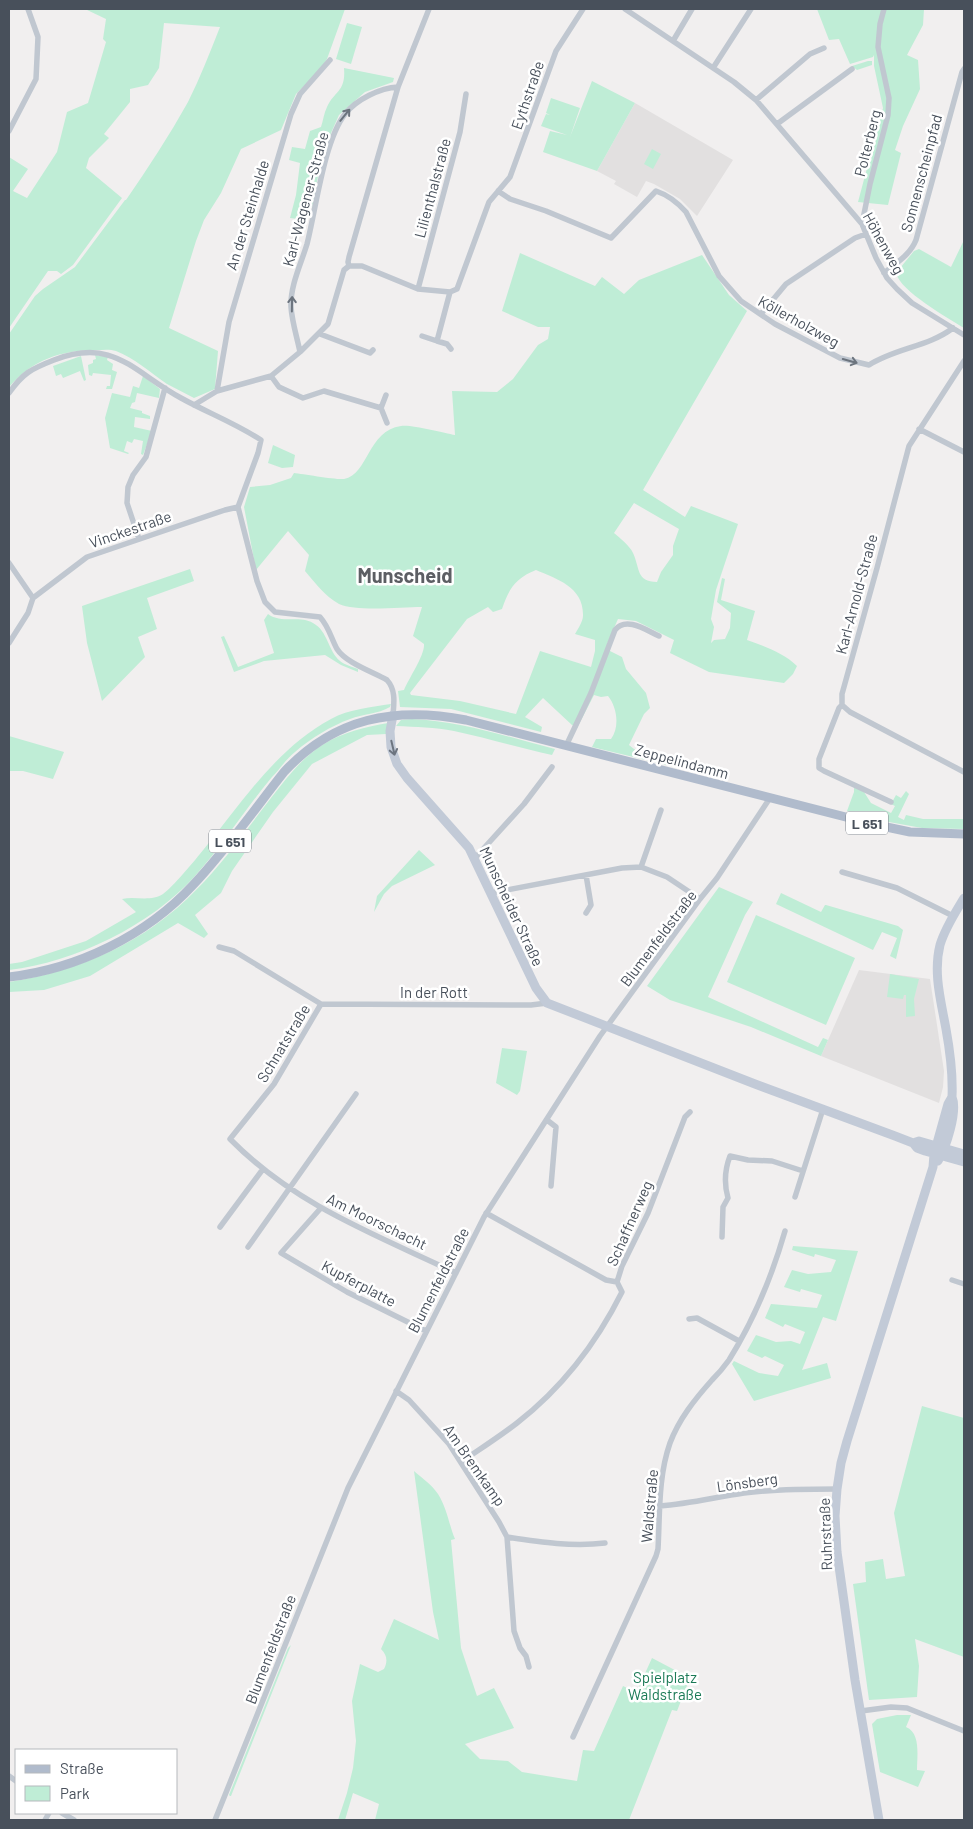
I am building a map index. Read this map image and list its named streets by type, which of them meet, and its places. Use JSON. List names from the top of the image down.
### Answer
{
  "streets": {
    "main road": ["Zeppelindamm", "L 651"],
    "street": [
      "Eythstraße",
      "Polterberg",
      "Sonnenscheinpfad",
      "Lilienthalstraße",
      "Karl-Wagener-Straße",
      "An der Steinhalde",
      "Höhenweg",
      "Köllerholzweg",
      "Vinckestraße",
      "Karl-Arnold-Straße",
      "Munscheider Straße",
      "Blumenfeldstraße",
      "In der Rott",
      "Schnatstraße",
      "Am Moorschacht",
      "Schaffnerweg",
      "Kupferplatte",
      "Am Bremkamp",
      "Lönsberg",
      "Waldstraße",
      "Ruhrstraße"
    ]
  },
  "crossings": [
    ["Eythstraße", "Köllerholzweg"],
    ["Polterberg", "Höhenweg"],
    ["Sonnenscheinpfad", "Höhenweg"],
    ["Höhenweg", "Köllerholzweg"],
    ["Vinckestraße", "Munscheider Straße"],
    ["Zeppelindamm", "L 651"],
    ["Zeppelindamm", "Munscheider Straße"],
    ["Zeppelindamm", "Blumenfeldstraße"],
    ["L 651", "Munscheider Straße"],
    ["Munscheider Straße", "In der Rott"],
    ["Blumenfeldstraße", "Am Moorschacht"],
    ["Blumenfeldstraße", "Kupferplatte"],
    ["Blumenfeldstraße", "Am Bremkamp"],
    ["In der Rott", "Schnatstraße"],
    ["Schnatstraße", "Am Moorschacht"],
    ["Am Moorschacht", "Kupferplatte"],
    ["Schaffnerweg", "Am Bremkamp"],
    ["Lönsberg", "Waldstraße"],
    ["Lönsberg", "Ruhrstraße"]
  ],
  "districts": ["Munscheid"],
  "parks": ["Spielplatz Waldstraße"],
  "legend": ["Straße", "Park"]
}
